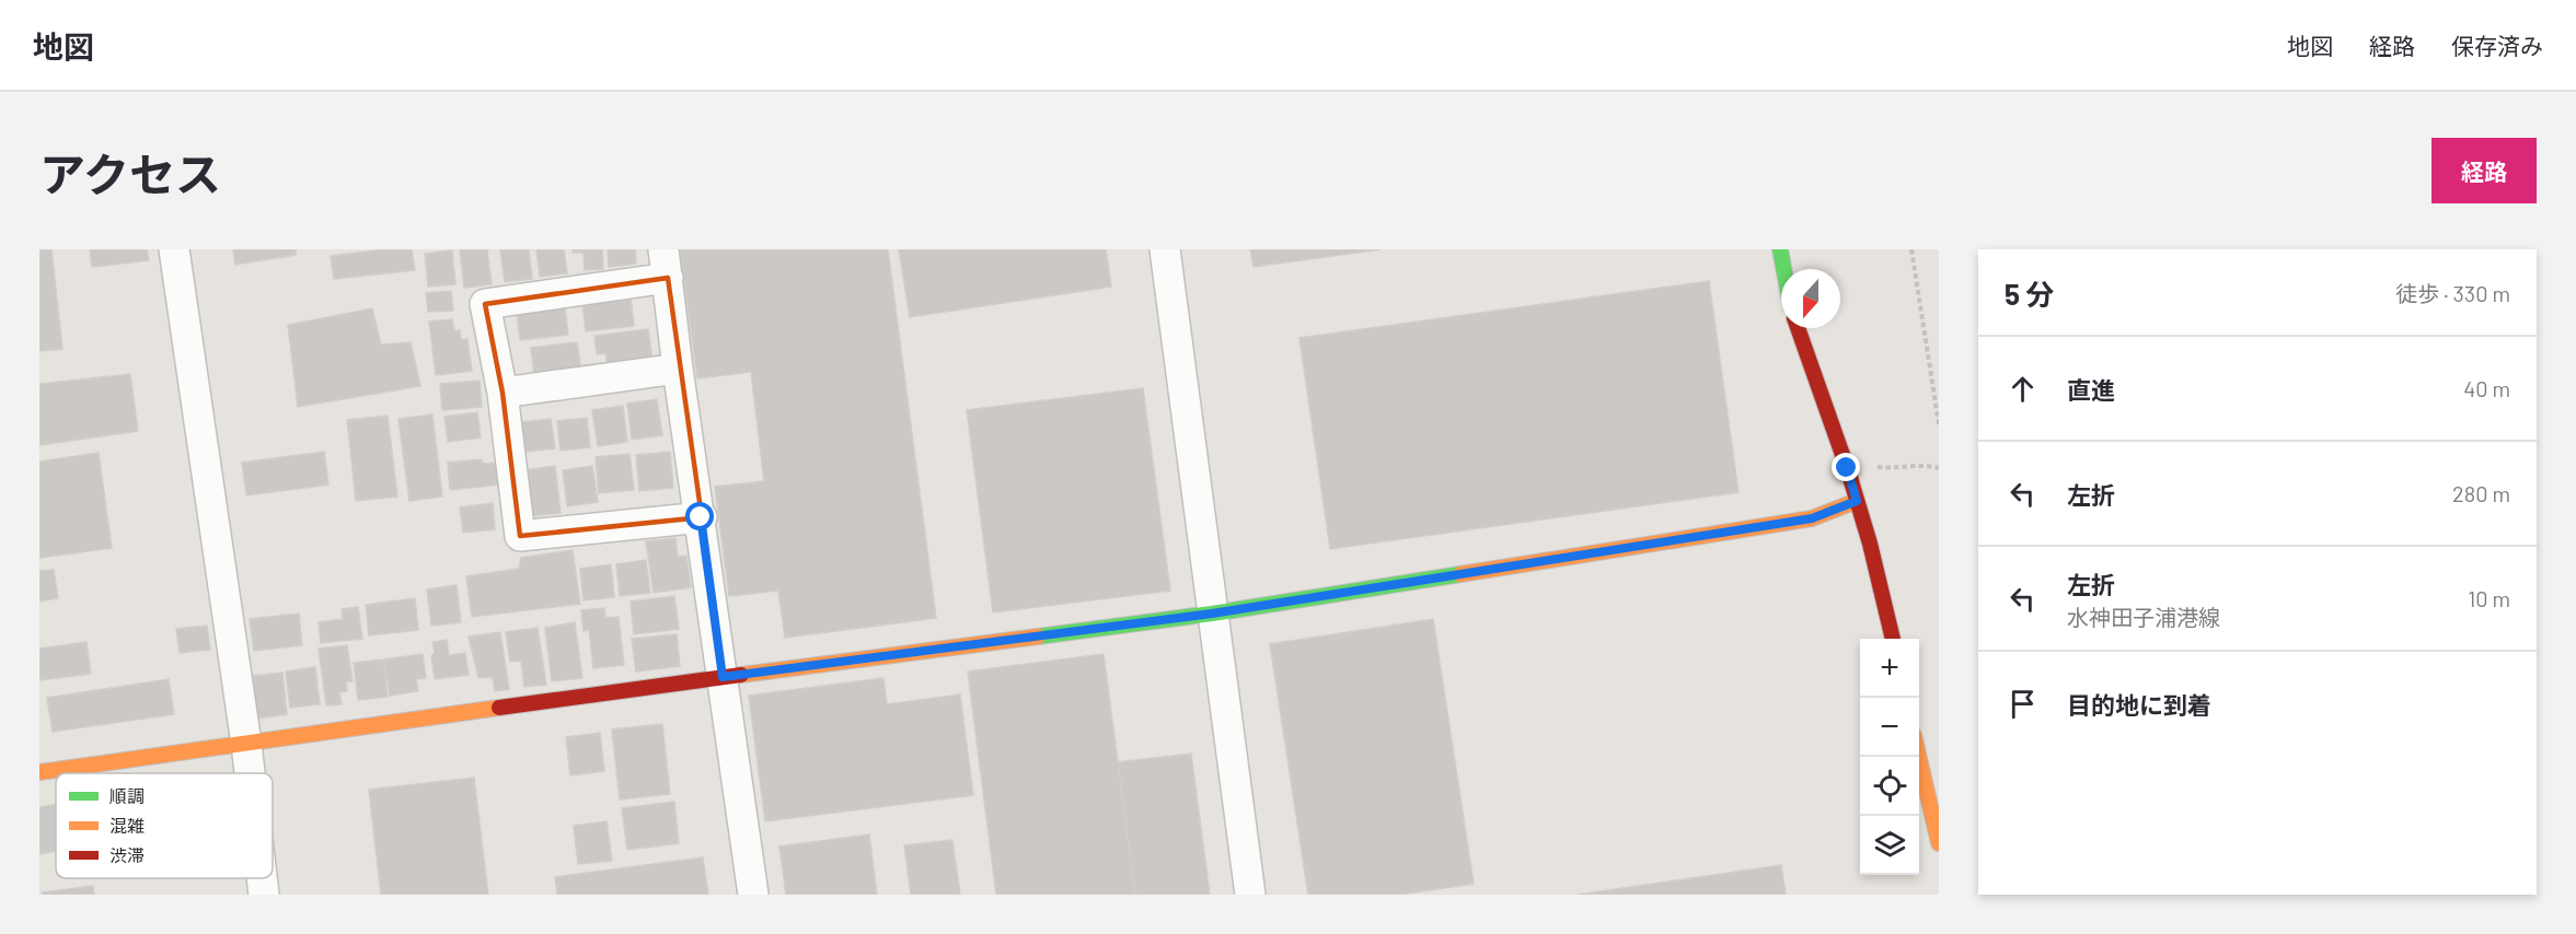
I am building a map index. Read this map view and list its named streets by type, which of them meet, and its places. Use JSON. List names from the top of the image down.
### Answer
{
  "legend": ["順調", "混雑", "渋滞"],
  "north": "bottom",
  "page": {
    "header": "地図",
    "nav": ["地図", "経路", "保存済み"],
    "title": "アクセス",
    "buttons": "経路",
    "heading": ["5 分", "徒歩 · 330 m"],
    "list": [
      ["直進", "40 m"],
      ["左折", "280 m"],
      ["左折", "水神田子浦港線", "10 m"],
      "目的地に到着"
    ],
    "map_buttons": ["+", "−"]
  }
}
